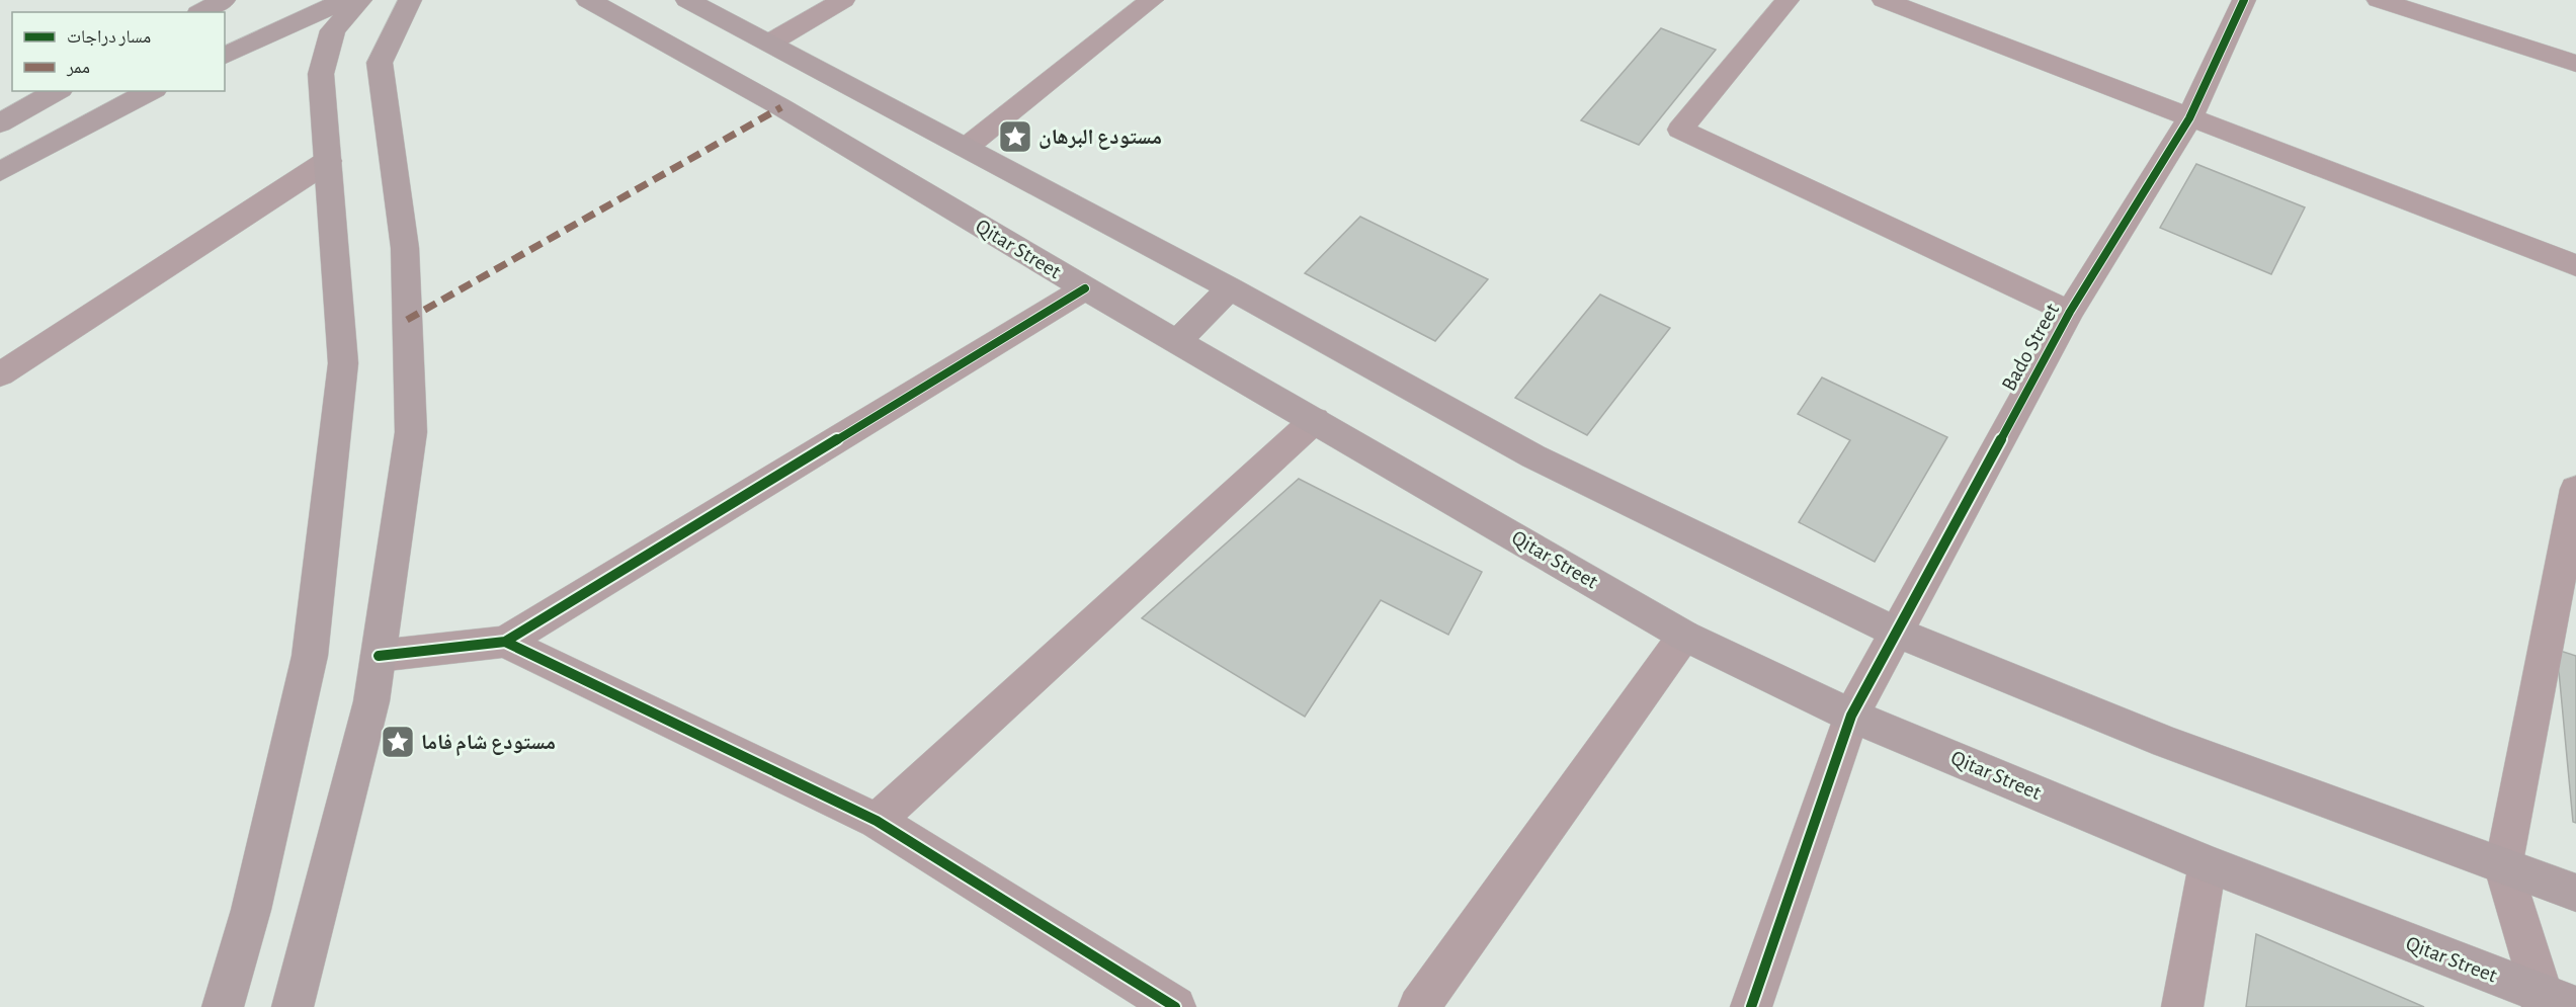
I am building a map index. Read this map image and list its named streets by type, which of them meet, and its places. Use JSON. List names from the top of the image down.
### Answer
{
  "streets": {
    "main road": ["Qitar Street"],
    "street": ["Bado Street"]
  },
  "crossings": [
    ["Qitar Street", "Bado Street"]
  ],
  "places": {
    "place": ["مستودع البرهان", "مستودع شام فاما"]
  },
  "legend": ["مسار دراجات", "ممر"]
}
